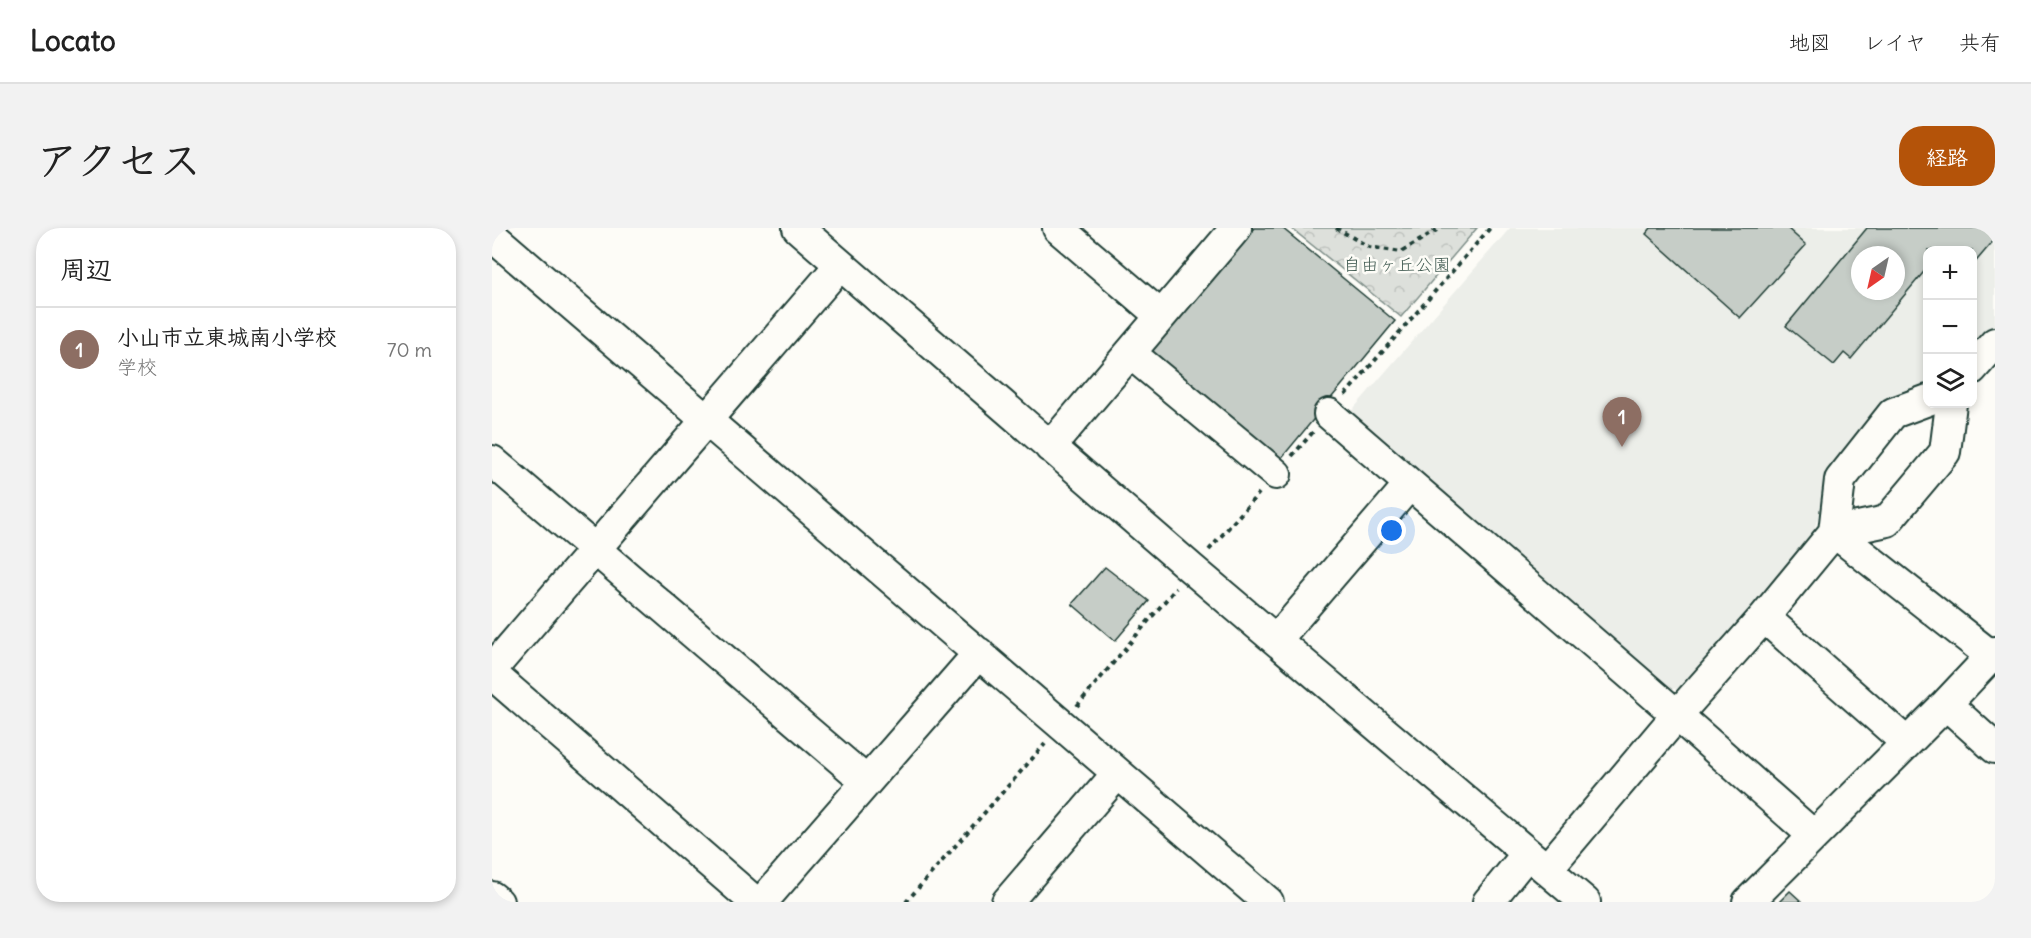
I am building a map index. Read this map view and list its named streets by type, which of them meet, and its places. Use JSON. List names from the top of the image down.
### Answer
{
  "parks": ["自由ヶ丘公園"],
  "north": "bottom left",
  "page": {
    "header": "Locato",
    "nav": ["地図", "レイヤ", "共有"],
    "title": "アクセス",
    "buttons": "経路",
    "heading": "周辺",
    "map_buttons": ["+", "−"],
    "list": [
      {
        "mark": "1",
        "name": "小山市立東城南小学校",
        "note": "学校",
        "value": "70 m"
      }
    ],
    "pins": "1"
  }
}
